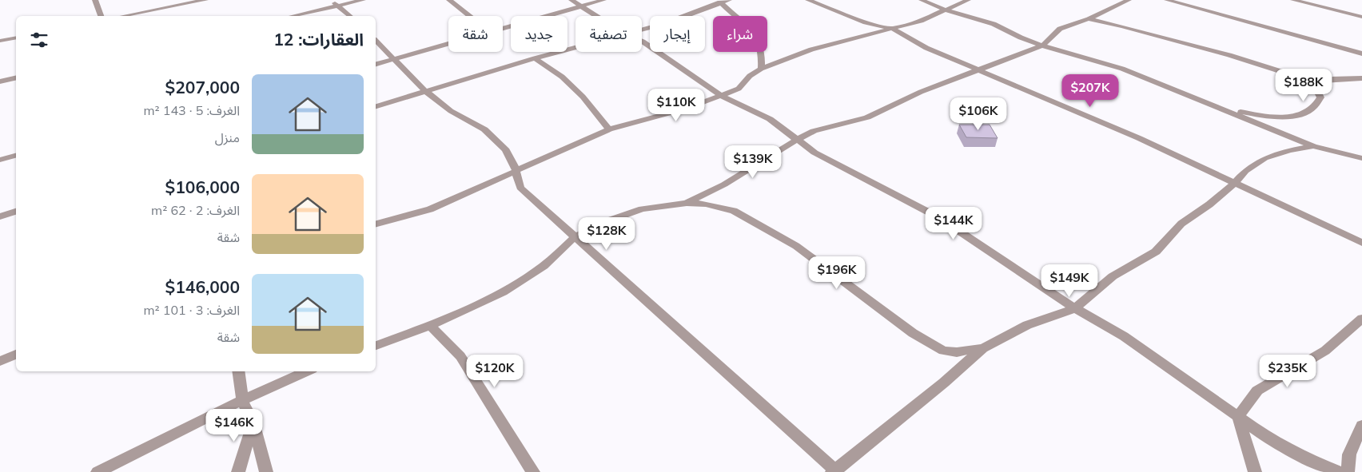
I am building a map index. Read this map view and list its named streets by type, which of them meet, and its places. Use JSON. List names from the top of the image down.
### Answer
{
  "page": {
    "chip": [
      "شراء",
      "إيجار",
      "تصفية",
      "جديد",
      "شقة"
    ],
    "heading": "العقارات: 12",
    "list": [
      {
        "name": "$207,000",
        "note": "الغرف: 5 · 143 m² · منزل"
      },
      {
        "name": "$106,000",
        "note": "الغرف: 2 · 62 m² · شقة"
      },
      {
        "name": "$146,000",
        "note": "الغرف: 3 · 101 m² · شقة"
      }
    ],
    "price": [
      "$188K",
      "$207K",
      "$110K",
      "$106K",
      "$139K",
      "$144K",
      "$128K",
      "$196K",
      "$149K",
      "$120K",
      "$235K",
      "$146K"
    ]
  }
}
